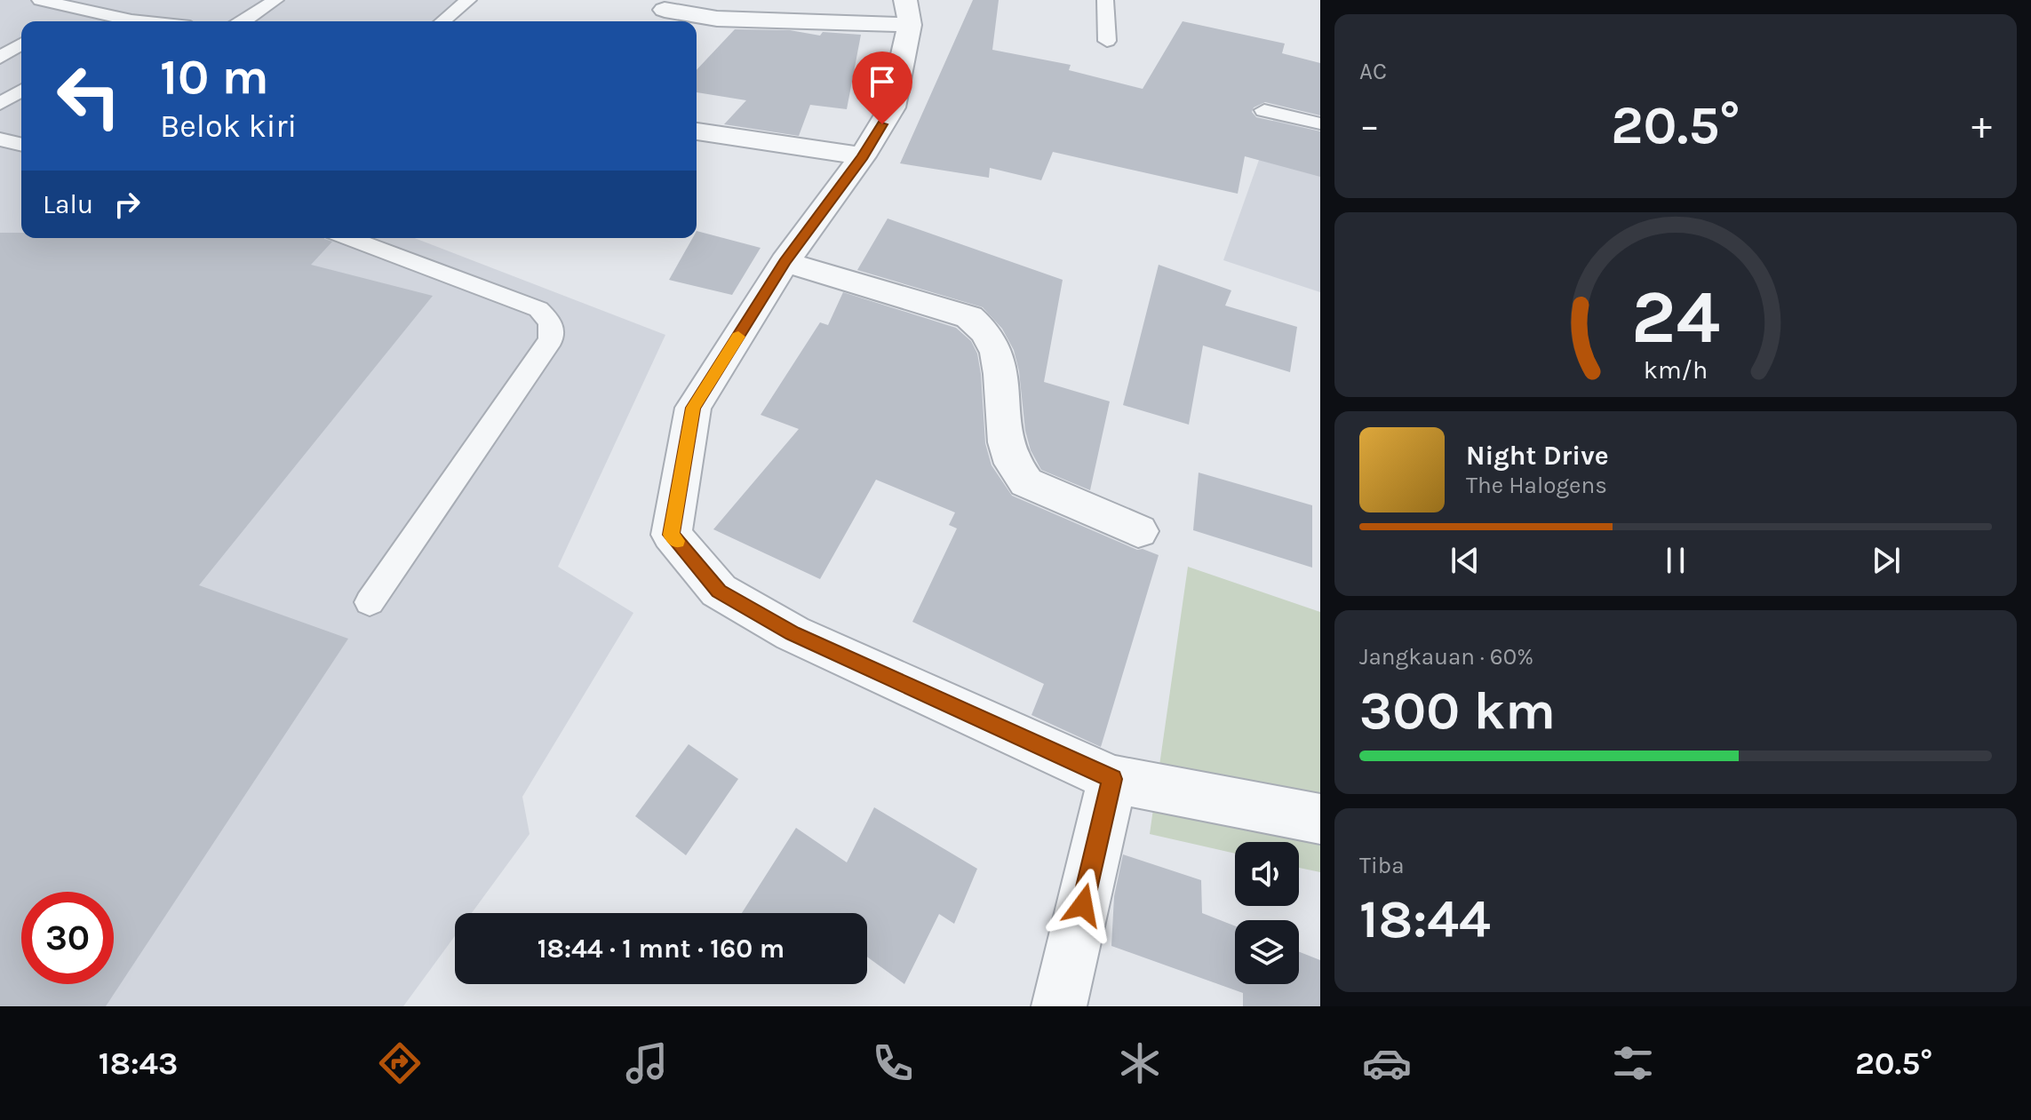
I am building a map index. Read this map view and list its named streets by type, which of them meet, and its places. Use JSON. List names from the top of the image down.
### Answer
{
  "page": {
    "tile": [
      "AC",
      ["Jangkauan · 60%", "300 km"],
      ["Tiba", "18:44"]
    ],
    "turn": ["10 m", "Belok kiri"],
    "heat": ["−", "20.5°", "+"],
    "then": "Lalu",
    "song": ["Night Drive", "The Halogens"],
    "limit": "30",
    "trip": "18:44 · 1 mnt · 160 m",
    "tabs": ["18:43", "20.5°"],
    "gauge": ["24", "km/h"]
  }
}
